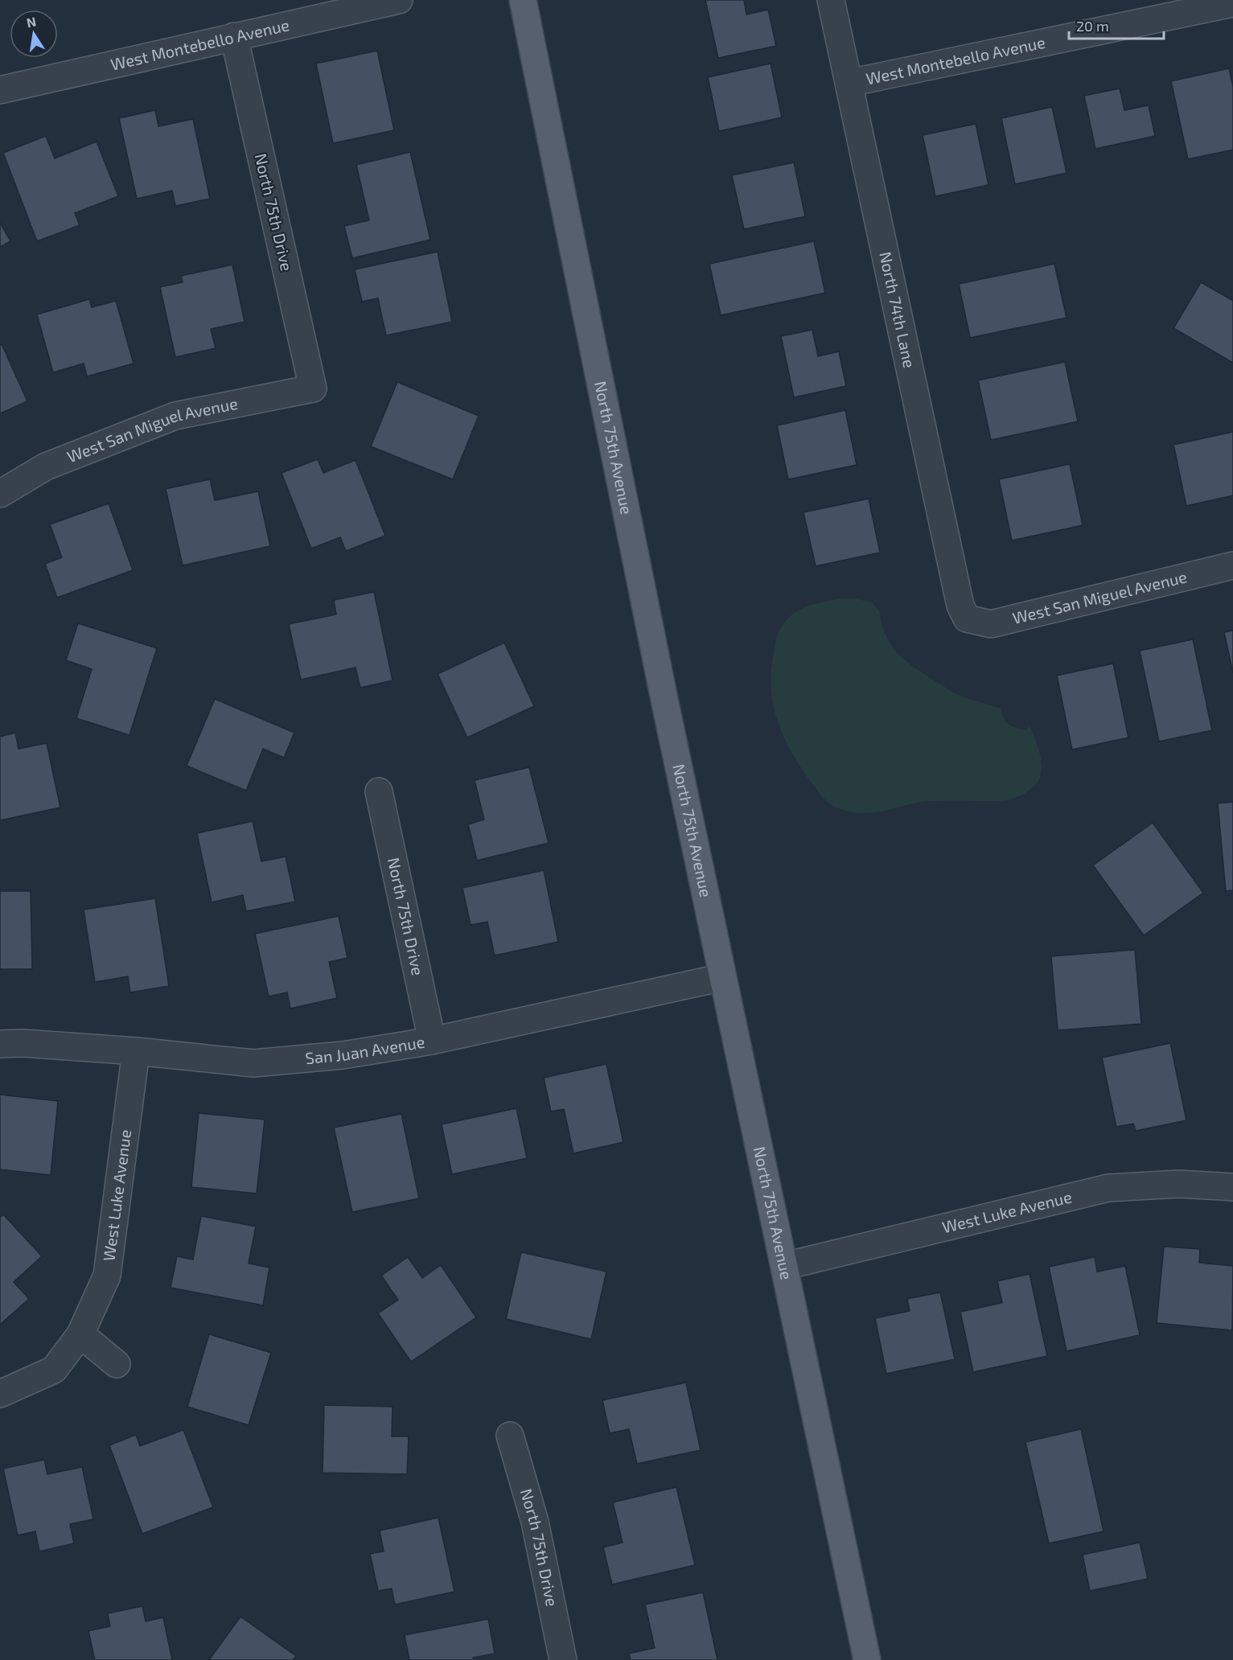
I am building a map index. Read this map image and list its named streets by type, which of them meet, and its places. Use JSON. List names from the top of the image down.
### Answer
{
  "streets": {
    "main road": ["North 75th Avenue"],
    "street": [
      "West Montebello Avenue",
      "North 75th Drive",
      "North 74th Lane",
      "West San Miguel Avenue",
      "San Juan Avenue",
      "West Luke Avenue"
    ]
  },
  "crossings": [
    ["West Montebello Avenue", "North 75th Drive"],
    ["West Montebello Avenue", "North 74th Lane"],
    ["North 75th Drive", "West San Miguel Avenue"],
    ["North 75th Drive", "San Juan Avenue"],
    ["North 74th Lane", "West San Miguel Avenue"],
    ["North 75th Avenue", "San Juan Avenue"],
    ["North 75th Avenue", "West Luke Avenue"],
    ["San Juan Avenue", "West Luke Avenue"]
  ],
  "scale_bar": "20 m",
  "north": "top"
}
